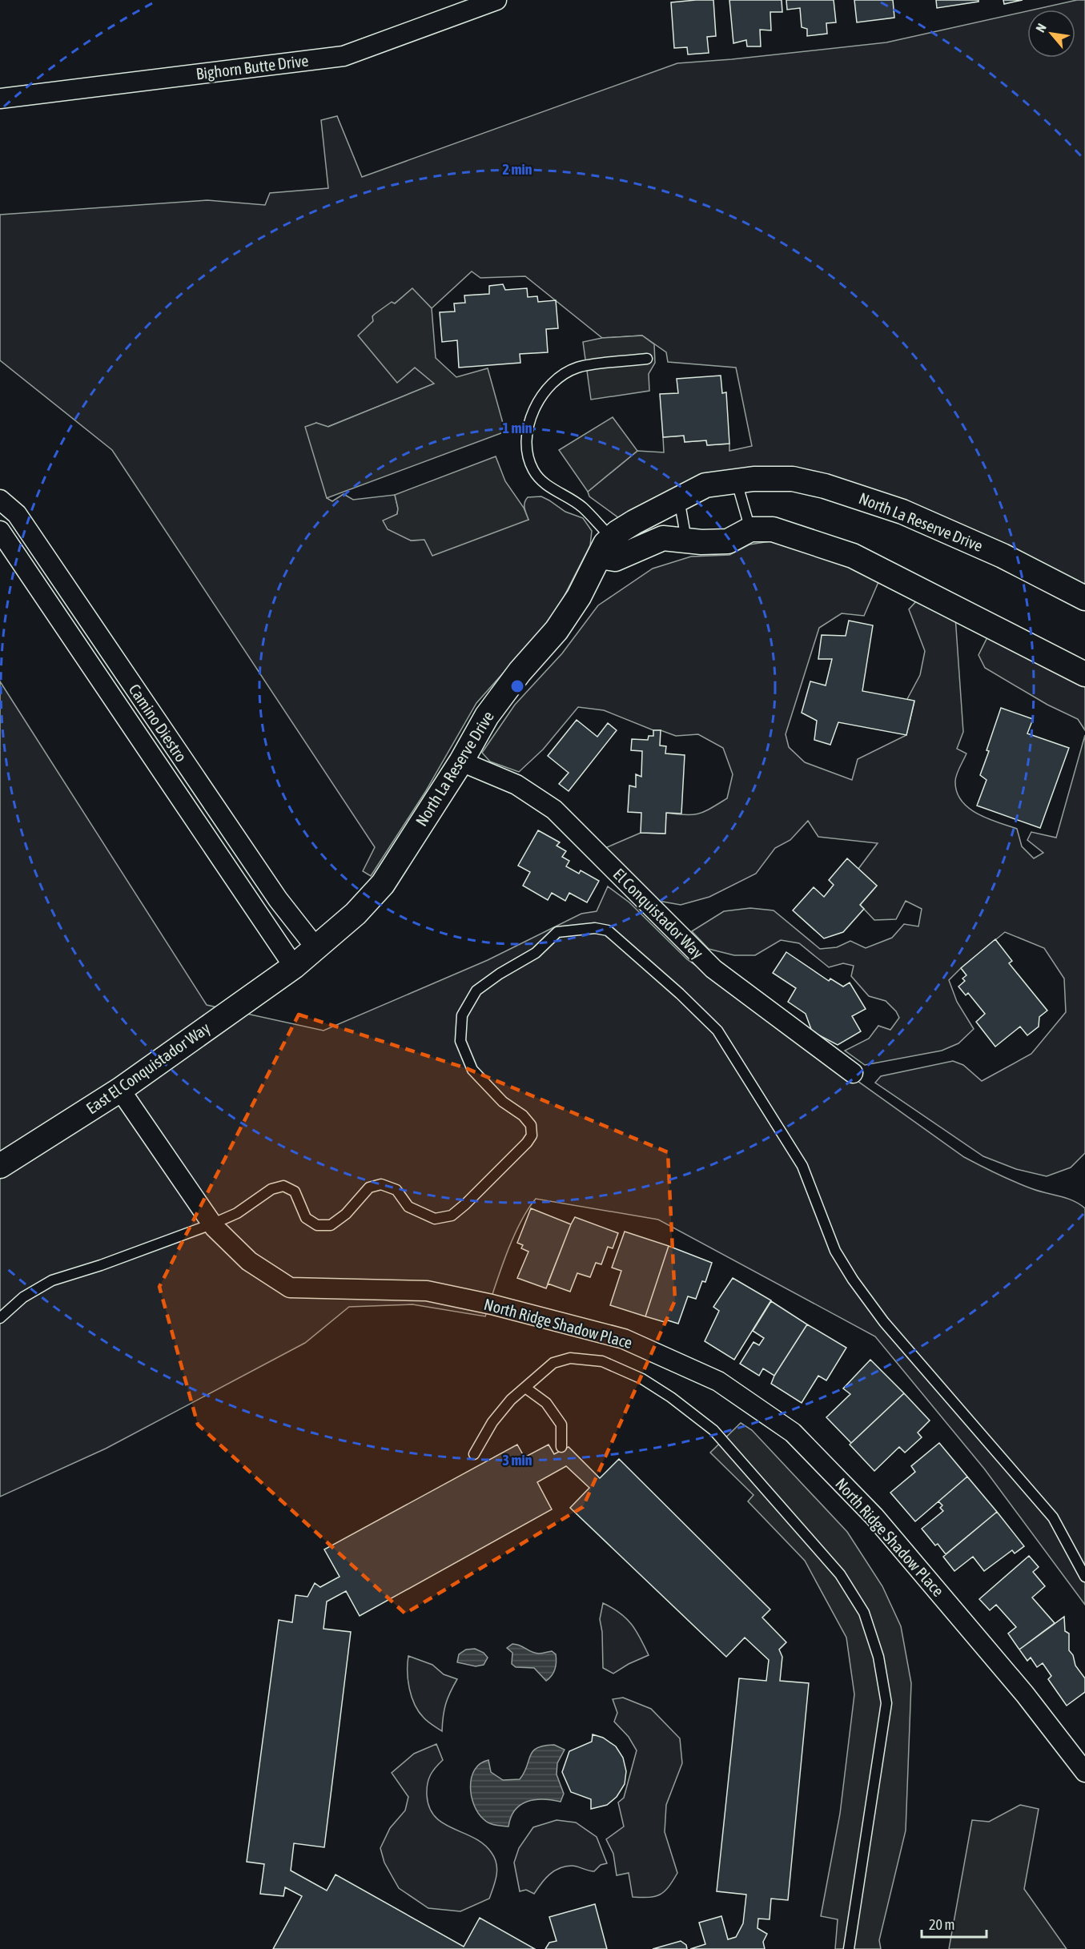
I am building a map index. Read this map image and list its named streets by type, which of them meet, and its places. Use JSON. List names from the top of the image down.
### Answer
{
  "streets": {
    "street": [
      "Bighorn Butte Drive",
      "North La Reserve Drive",
      "Camino Diestro",
      "El Conquistador Way",
      "East El Conquistador Way",
      "North Ridge Shadow Place"
    ]
  },
  "crossings": [
    ["North La Reserve Drive", "Camino Diestro"],
    ["North La Reserve Drive", "El Conquistador Way"],
    ["North La Reserve Drive", "East El Conquistador Way"],
    ["Camino Diestro", "East El Conquistador Way"],
    ["East El Conquistador Way", "North Ridge Shadow Place"]
  ],
  "scale_bar": "20 m",
  "north": "top left",
  "rings": ["2 min", "1 min", "3 min"]
}
